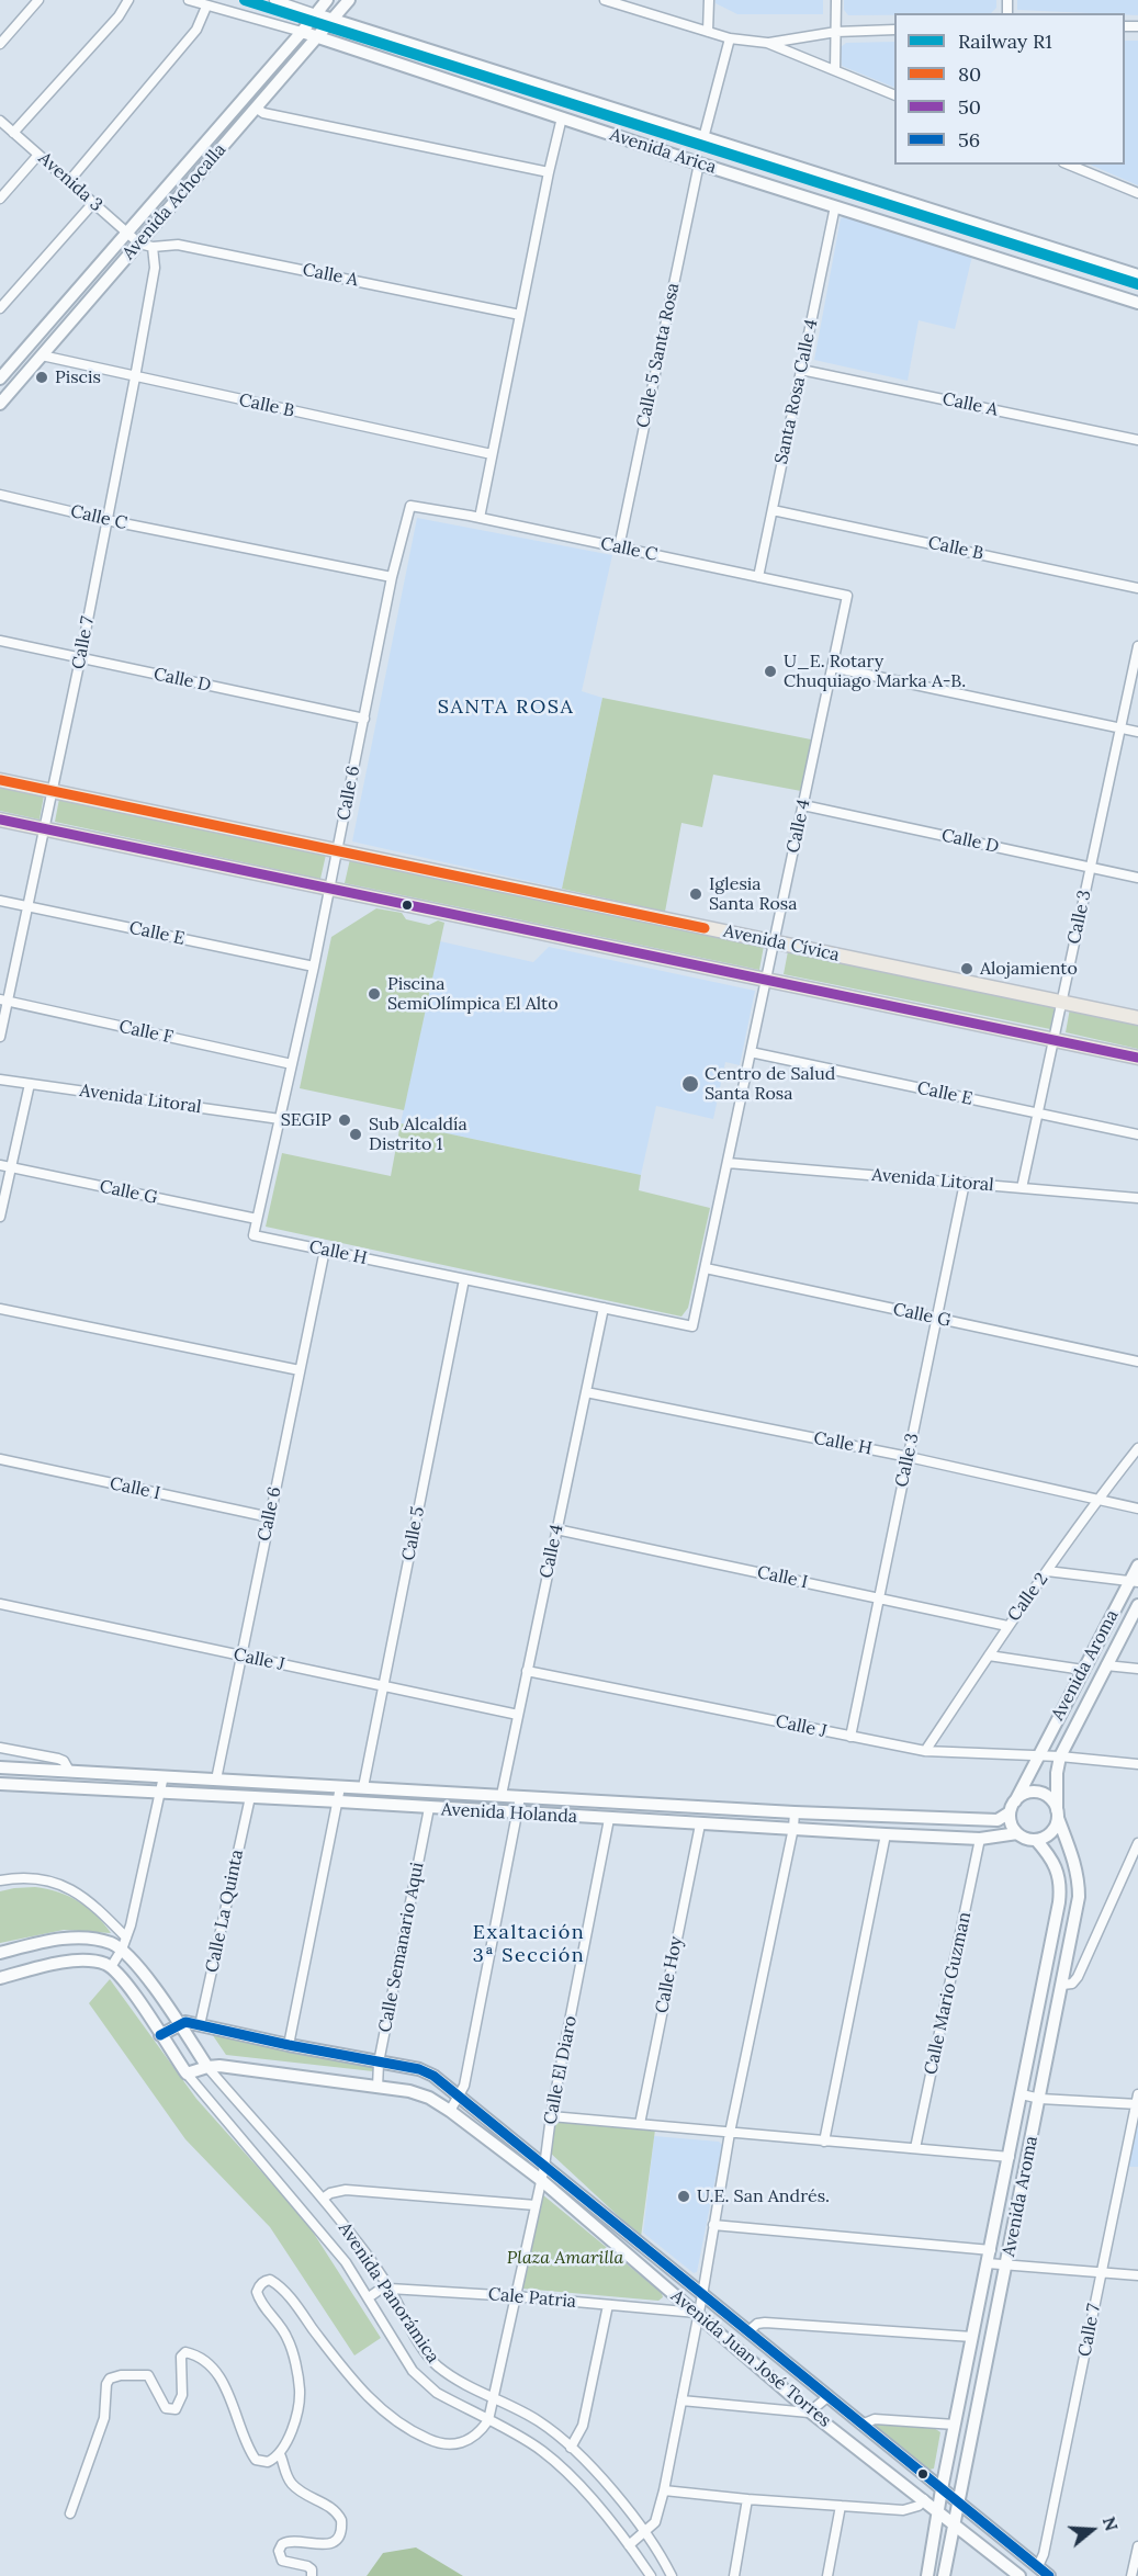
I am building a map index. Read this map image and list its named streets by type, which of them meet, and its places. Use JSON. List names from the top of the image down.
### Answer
{
  "streets": {
    "main road": ["Avenida Cívica"],
    "street": [
      "Avenida Arica",
      "Avenida 3",
      "Avenida Achocalla",
      "Calle A",
      "Calle 5 Santa Rosa",
      "Santa Rosa Calle 4",
      "Calle B",
      "Calle C",
      "Calle 7",
      "Calle D",
      "Calle 6",
      "Calle 4",
      "Calle 3",
      "Calle E",
      "Calle F",
      "Avenida Litoral",
      "Calle G",
      "Calle H",
      "Calle I",
      "Calle 5",
      "Calle 2",
      "Calle J",
      "Avenida Aroma",
      "Avenida Holanda",
      "Calle La Quinta",
      "Calle Semanario Aqui",
      "Calle Hoy",
      "Calle Mario Guzman",
      "Calle El Diaro",
      "Avenida Panorámica",
      "Cale Patria",
      "Avenida Juan José Torres"
    ]
  },
  "crossings": [
    ["Avenida Arica", "Avenida Achocalla"],
    ["Avenida Arica", "Calle 5 Santa Rosa"],
    ["Avenida Arica", "Santa Rosa Calle 4"],
    ["Avenida 3", "Avenida Achocalla"],
    ["Avenida 3", "Calle A"],
    ["Avenida Achocalla", "Calle A"],
    ["Avenida Achocalla", "Calle B"],
    ["Calle A", "Santa Rosa Calle 4"],
    ["Calle A", "Calle 7"],
    ["Calle 5 Santa Rosa", "Calle C"],
    ["Santa Rosa Calle 4", "Calle B"],
    ["Santa Rosa Calle 4", "Calle C"],
    ["Calle B", "Calle 7"],
    ["Calle C", "Calle 7"],
    ["Calle C", "Calle 6"],
    ["Calle C", "Calle 4"],
    ["Calle 7", "Calle D"],
    ["Calle 7", "Calle E"],
    ["Calle 7", "Avenida Cívica"],
    ["Calle 7", "Calle F"],
    ["Calle 7", "Avenida Juan José Torres"],
    ["Calle D", "Calle 6"],
    ["Calle D", "Calle 4"],
    ["Calle D", "Calle 3"],
    ["Calle 6", "Calle E"],
    ["Calle 6", "Avenida Cívica"],
    ["Calle 6", "Calle F"],
    ["Calle 6", "Avenida Litoral"],
    ["Calle 6", "Calle G"],
    ["Calle 6", "Calle H"],
    ["Calle 6", "Calle I"],
    ["Calle 6", "Calle J"],
    ["Calle 6", "Avenida Holanda"],
    ["Calle 4", "Calle E"],
    ["Calle 4", "Avenida Cívica"],
    ["Calle 4", "Avenida Litoral"],
    ["Calle 4", "Calle G"],
    ["Calle 4", "Calle H"],
    ["Calle 4", "Calle I"],
    ["Calle 4", "Calle J"],
    ["Calle 4", "Avenida Holanda"],
    ["Calle 3", "Calle E"],
    ["Calle 3", "Avenida Cívica"],
    ["Calle 3", "Avenida Litoral"],
    ["Calle 3", "Calle G"],
    ["Calle 3", "Calle H"],
    ["Calle 3", "Calle I"],
    ["Calle 3", "Calle J"],
    ["Calle H", "Calle 5"],
    ["Calle H", "Calle 2"],
    ["Calle I", "Calle 2"],
    ["Calle 5", "Calle J"],
    ["Calle 5", "Avenida Holanda"],
    ["Calle 2", "Calle J"],
    ["Calle J", "Avenida Aroma"],
    ["Avenida Aroma", "Avenida Holanda"],
    ["Avenida Aroma", "Avenida Juan José Torres"],
    ["Avenida Holanda", "Calle La Quinta"],
    ["Avenida Holanda", "Calle Semanario Aqui"],
    ["Avenida Holanda", "Calle Hoy"],
    ["Avenida Holanda", "Calle Mario Guzman"],
    ["Avenida Holanda", "Calle El Diaro"],
    ["Calle La Quinta", "Avenida Juan José Torres"],
    ["Calle Semanario Aqui", "Avenida Juan José Torres"],
    ["Calle El Diaro", "Avenida Panorámica"],
    ["Calle El Diaro", "Cale Patria"],
    ["Calle El Diaro", "Avenida Juan José Torres"],
    ["Avenida Panorámica", "Cale Patria"],
    ["Avenida Panorámica", "Avenida Juan José Torres"],
    ["Cale Patria", "Avenida Juan José Torres"]
  ],
  "districts": ["SANTA ROSA", "Exaltación 3ª Sección"],
  "parks": ["Plaza Amarilla"],
  "places": [
    "Piscis",
    "U_E. Rotary Chuquiago Marka A-B.",
    "Iglesia Santa Rosa",
    "Alojamiento",
    "Piscina SemiOlímpica El Alto",
    "Centro de Salud Santa Rosa",
    "SEGIP",
    "Sub Alcaldía Distrito 1",
    "U.E. San Andrés."
  ],
  "lines": [
    "rail line R1",
    "transit line 80",
    "transit line 50",
    "transit line 56"
  ],
  "legend": [
    "Railway R1",
    "80",
    "50",
    "56"
  ],
  "north": "right"
}
